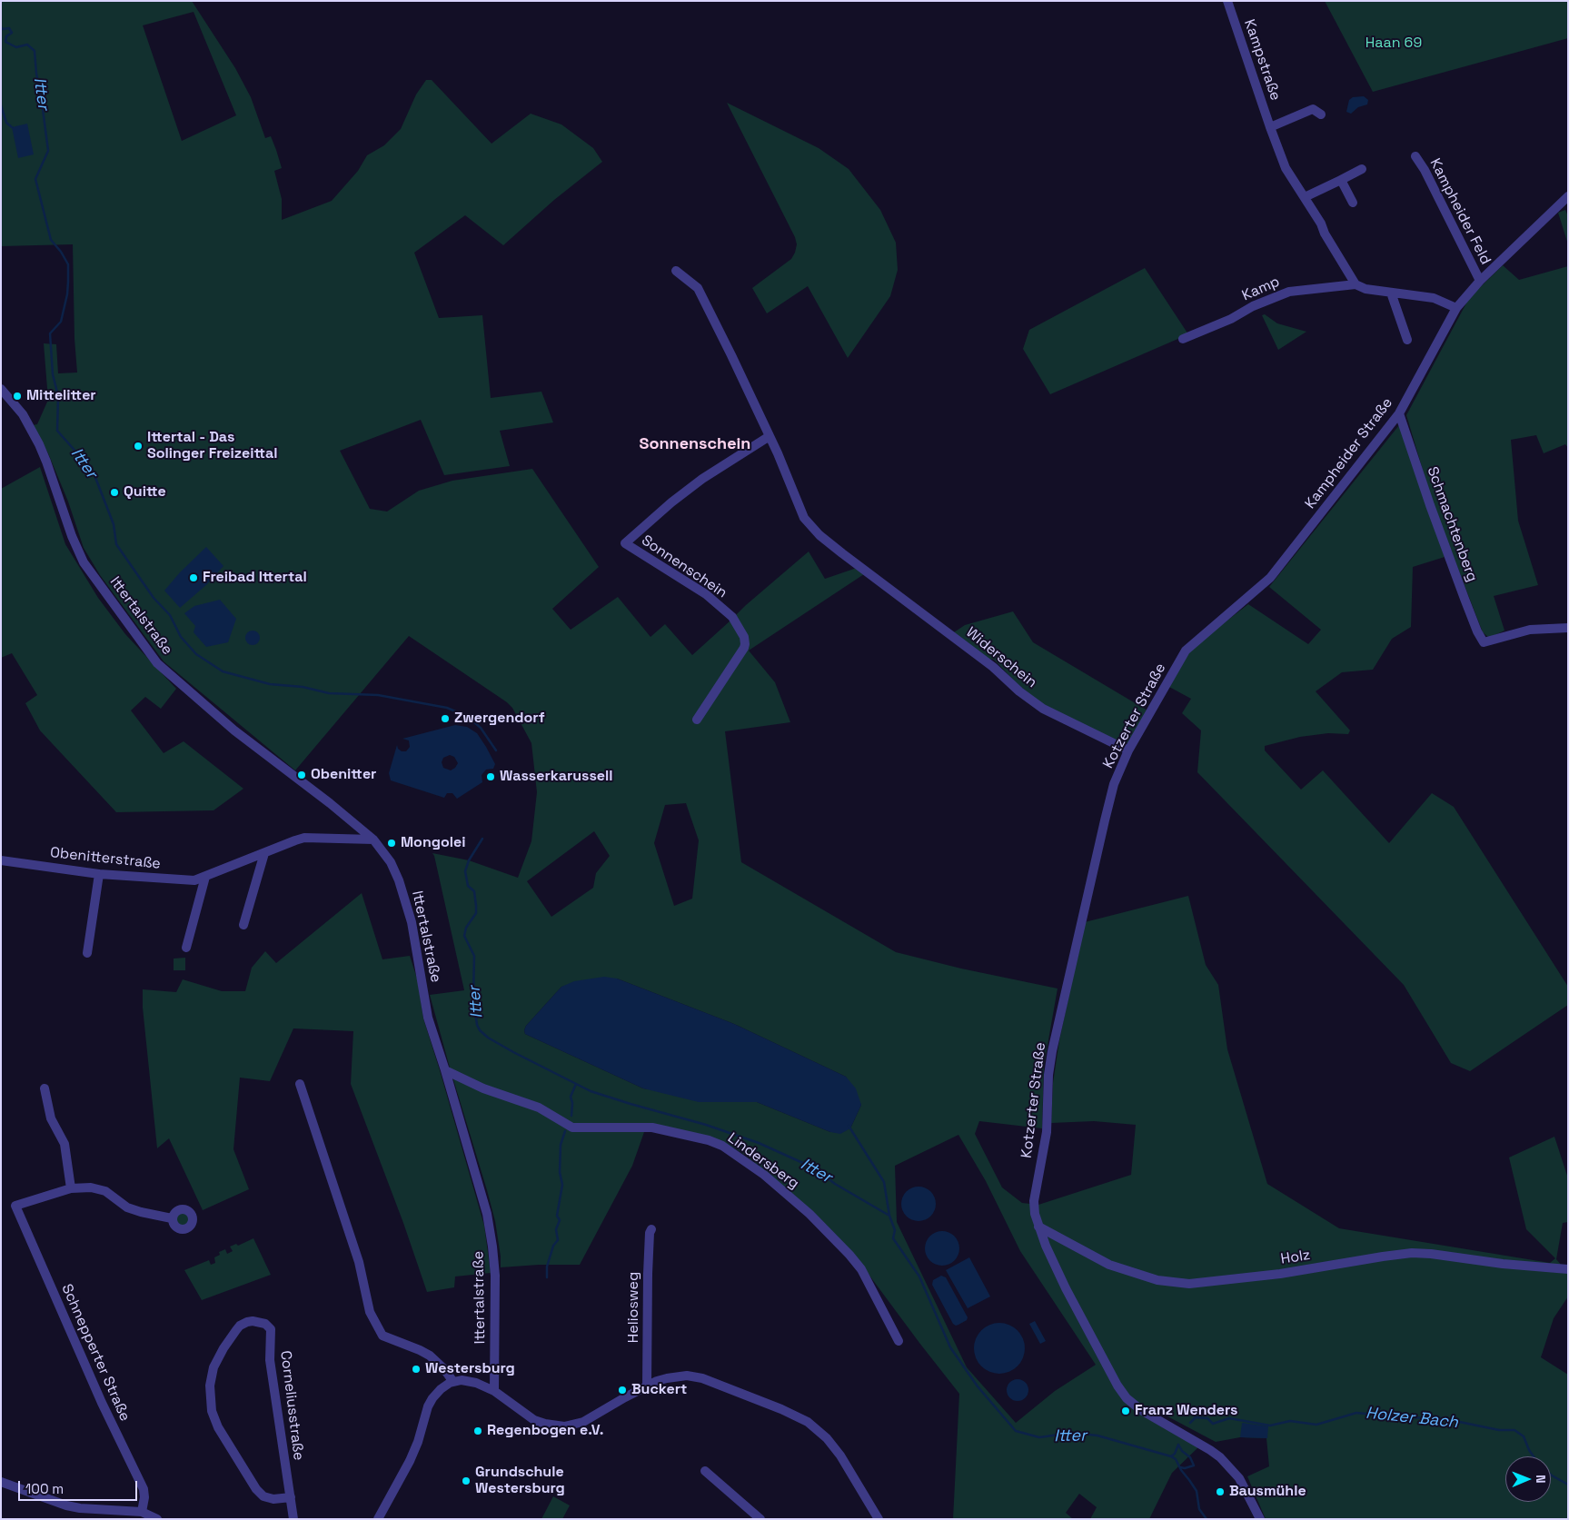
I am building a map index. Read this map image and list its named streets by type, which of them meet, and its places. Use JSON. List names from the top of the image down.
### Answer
{
  "streets": {
    "street": [
      "Kampstraße",
      "Kampheider Feld",
      "Kamp",
      "Kampheider Straße",
      "Schmachtenberg",
      "Sonnenschein",
      "Ittertalstraße",
      "Widerschein",
      "Kotzerter Straße",
      "Obenitterstraße",
      "Lindersberg",
      "Holz",
      "Heliosweg",
      "Schnepperter Straße",
      "Corneliusstraße"
    ]
  },
  "crossings": [
    ["Kampstraße", "Kamp"],
    ["Kampheider Feld", "Kampheider Straße"],
    ["Kampheider Straße", "Schmachtenberg"],
    ["Kampheider Straße", "Kotzerter Straße"],
    ["Sonnenschein", "Widerschein"],
    ["Ittertalstraße", "Obenitterstraße"],
    ["Ittertalstraße", "Lindersberg"],
    ["Widerschein", "Kotzerter Straße"],
    ["Kotzerter Straße", "Holz"]
  ],
  "districts": ["Sonnenschein"],
  "water": ["Itter", "Holzer Bach"],
  "parks": ["Haan 69"],
  "places": [
    "Mittelitter",
    "Ittertal - Das Solinger Freizeittal",
    "Quitte",
    "Freibad Ittertal",
    "Zwergendorf",
    "Obenitter",
    "Wasserkarussell",
    "Mongolei",
    "Westersburg",
    "Buckert",
    "Franz Wenders",
    "Regenbogen e.V.",
    "Grundschule Westersburg",
    "Bausmühle"
  ],
  "scale_bar": "100 m",
  "north": "right"
}
